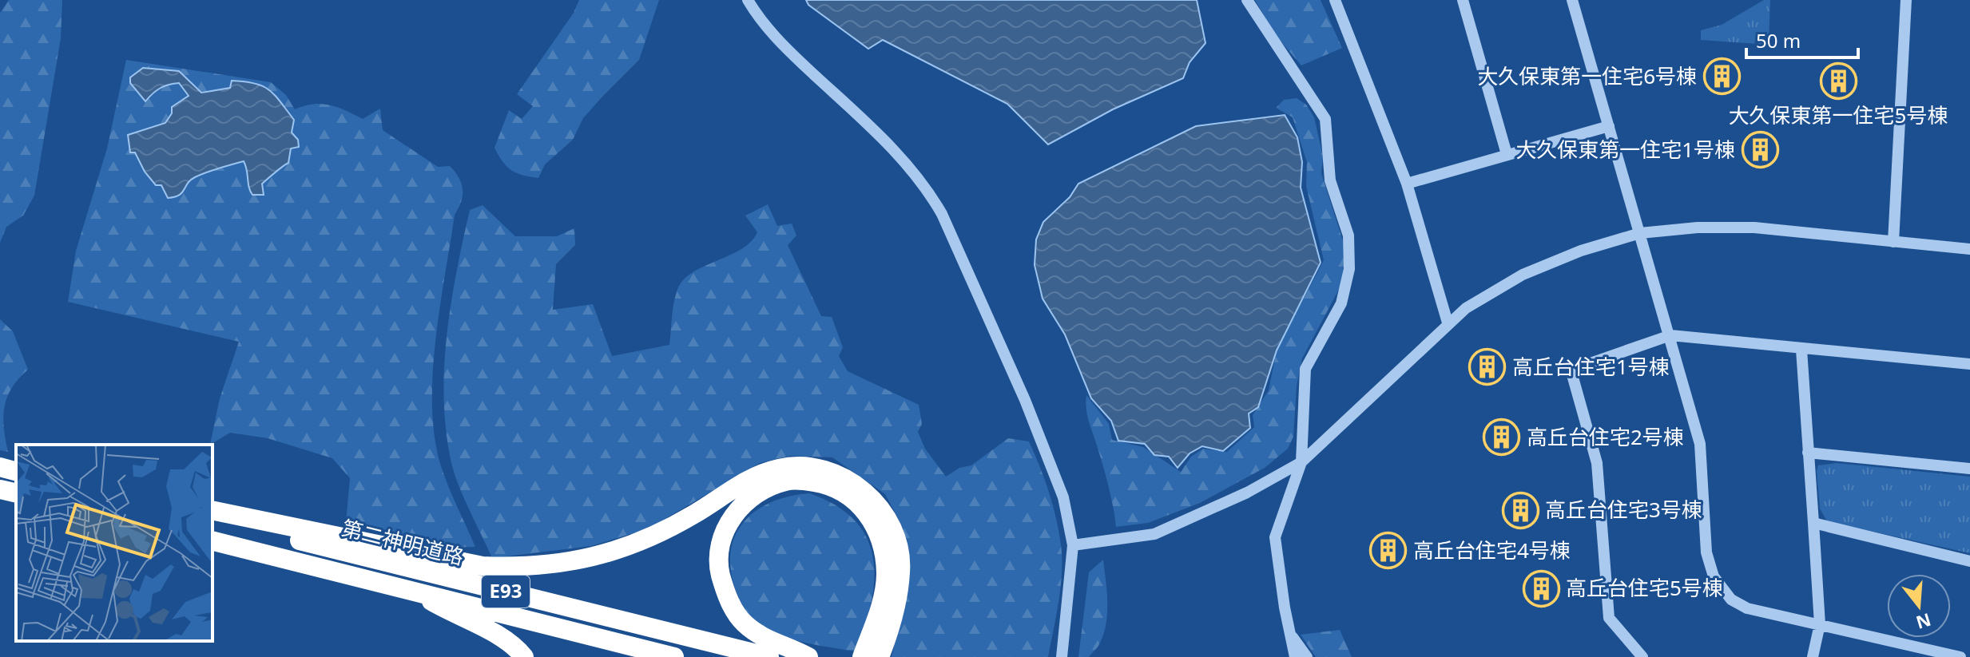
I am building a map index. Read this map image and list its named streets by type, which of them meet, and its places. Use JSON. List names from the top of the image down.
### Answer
{
  "streets": {
    "highway": ["第二神明道路", "E93"]
  },
  "places": {
    "building": [
      "大久保東第一住宅6号棟",
      "大久保東第一住宅5号棟",
      "大久保東第一住宅1号棟",
      "高丘台住宅1号棟",
      "高丘台住宅2号棟",
      "高丘台住宅3号棟",
      "高丘台住宅4号棟",
      "高丘台住宅5号棟"
    ]
  },
  "scale_bar": "50 m",
  "north": "bottom"
}
